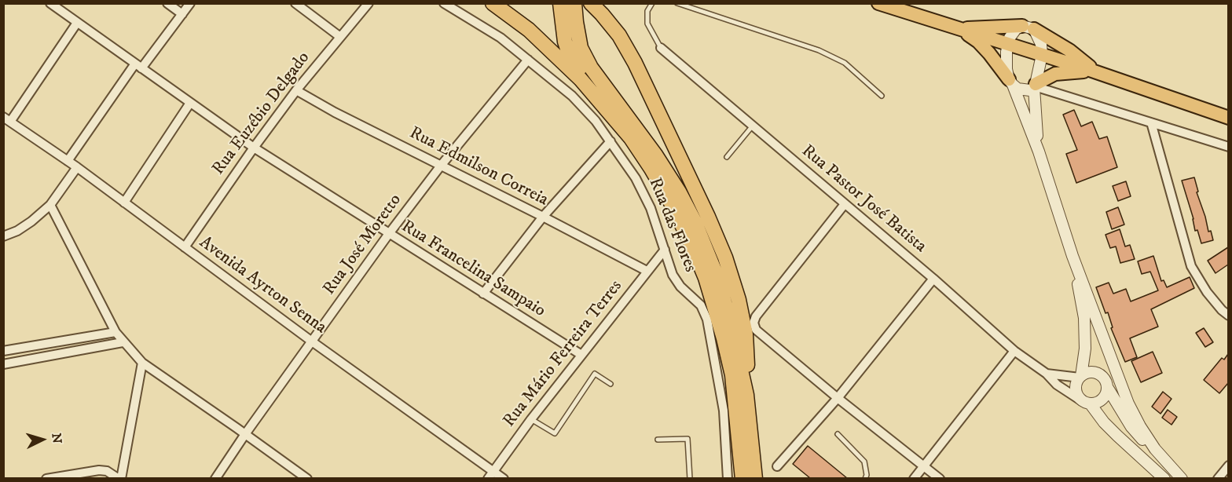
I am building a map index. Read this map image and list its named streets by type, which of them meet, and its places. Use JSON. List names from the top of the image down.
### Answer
{
  "streets": {
    "street": [
      "Rua Euzébio Delgado",
      "Rua Edmilson Correia",
      "Rua Pastor José Batista",
      "Rua das Flores",
      "Rua José Moretto",
      "Rua Francelina Sampaio",
      "Avenida Ayrton Senna",
      "Rua Mário Ferreira Terres"
    ]
  },
  "crossings": [
    ["Rua Euzébio Delgado", "Rua Edmilson Correia"],
    ["Rua Euzébio Delgado", "Rua Francelina Sampaio"],
    ["Rua Euzébio Delgado", "Avenida Ayrton Senna"],
    ["Rua Edmilson Correia", "Rua José Moretto"],
    ["Rua Edmilson Correia", "Rua Mário Ferreira Terres"],
    ["Rua das Flores", "Rua José Moretto"],
    ["Rua das Flores", "Rua Mário Ferreira Terres"],
    ["Rua José Moretto", "Rua Francelina Sampaio"],
    ["Rua José Moretto", "Avenida Ayrton Senna"],
    ["Rua Francelina Sampaio", "Rua Mário Ferreira Terres"],
    ["Avenida Ayrton Senna", "Rua Mário Ferreira Terres"]
  ],
  "north": "right"
}
